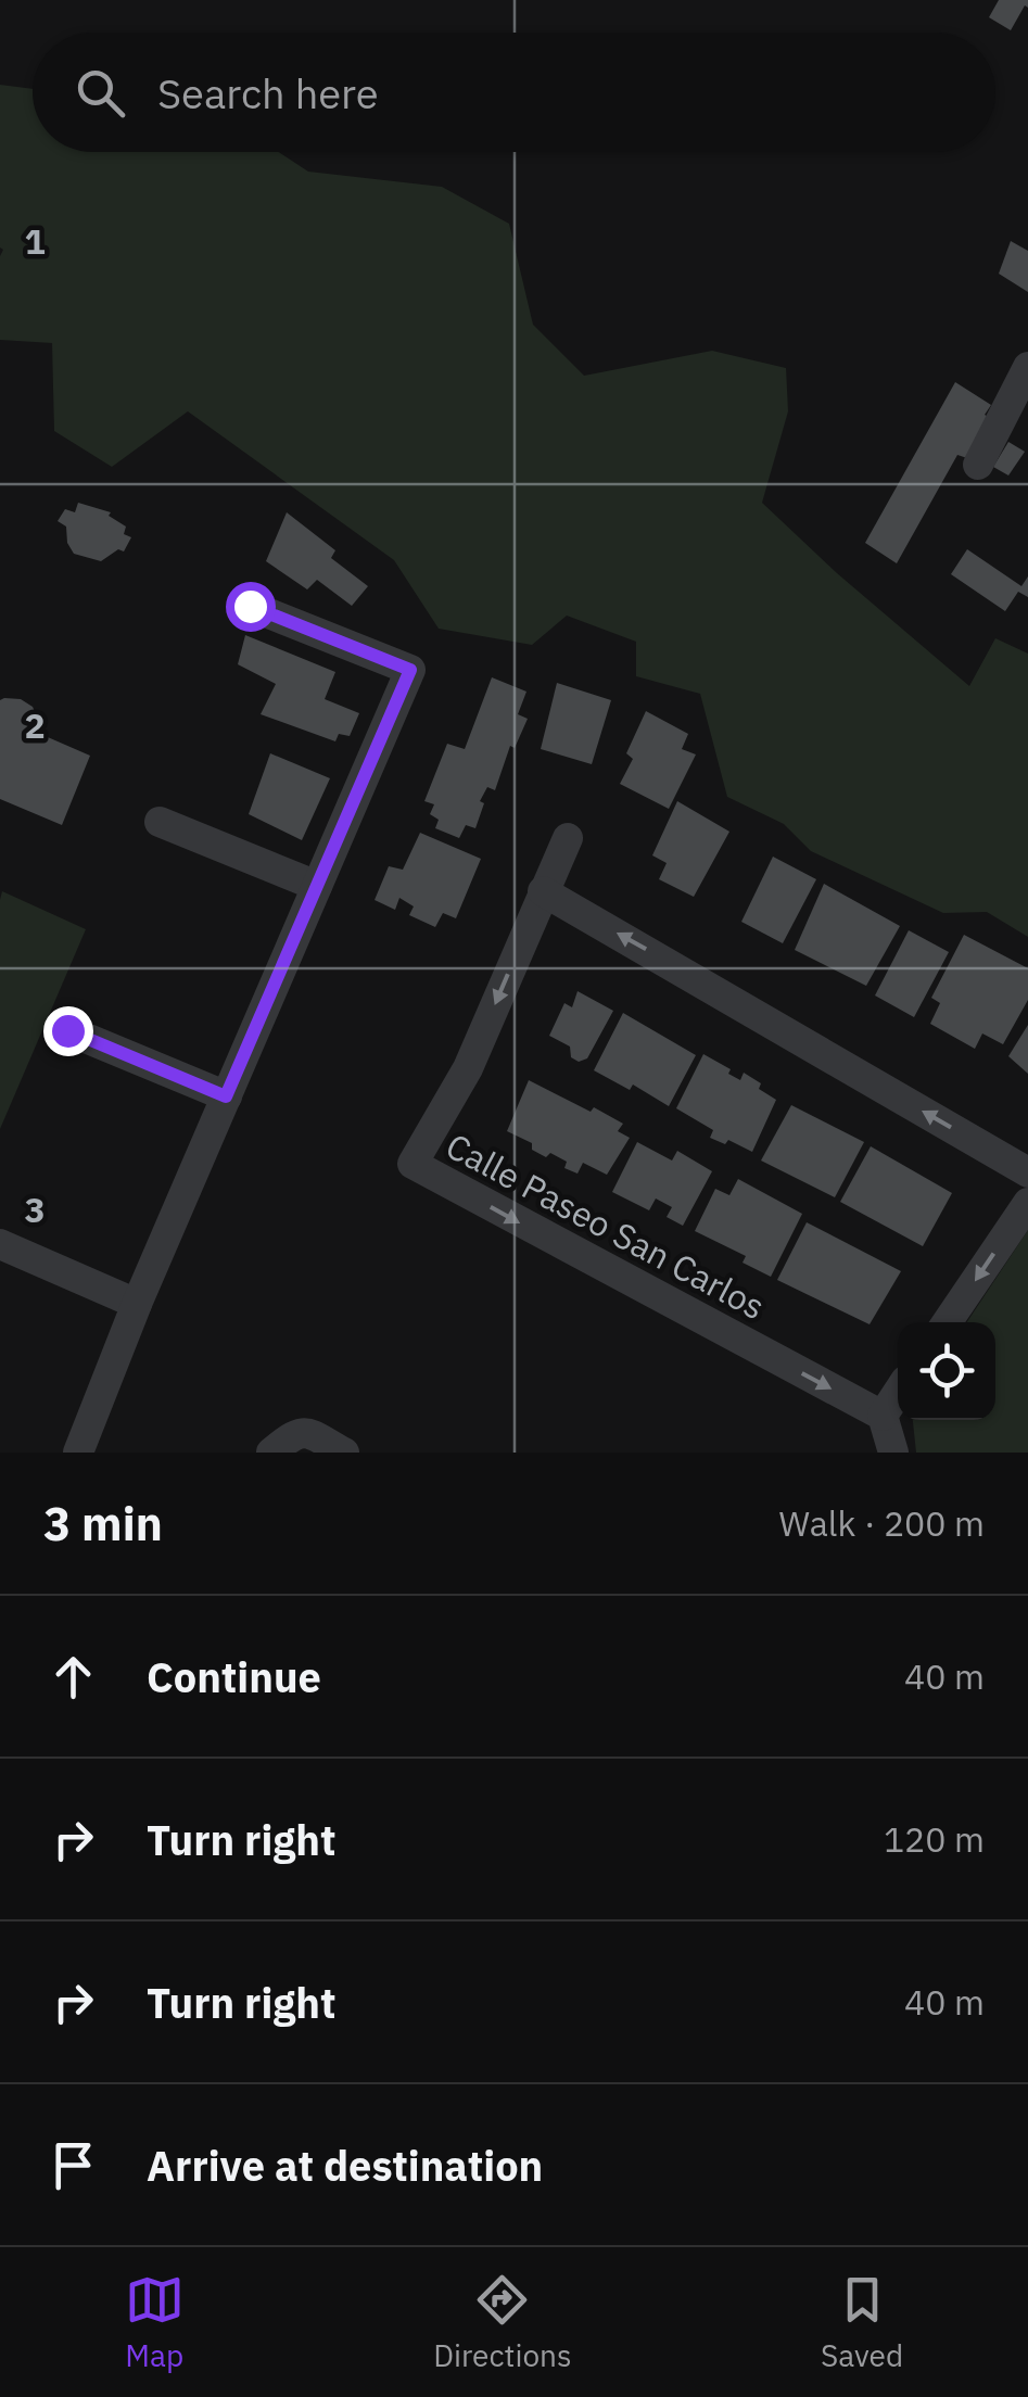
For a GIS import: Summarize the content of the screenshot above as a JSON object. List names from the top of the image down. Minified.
{"streets":{"street":["Calle Paseo San Carlos"]},"page":{"search":"Search here","heading":["3 min","Walk · 200 m"],"list":[["Continue","40 m"],["Turn right","120 m"],["Turn right","40 m"],"Arrive at destination"],"nav":["Map","Directions","Saved"]},"grid":{"rows":["1","2","3"]}}
